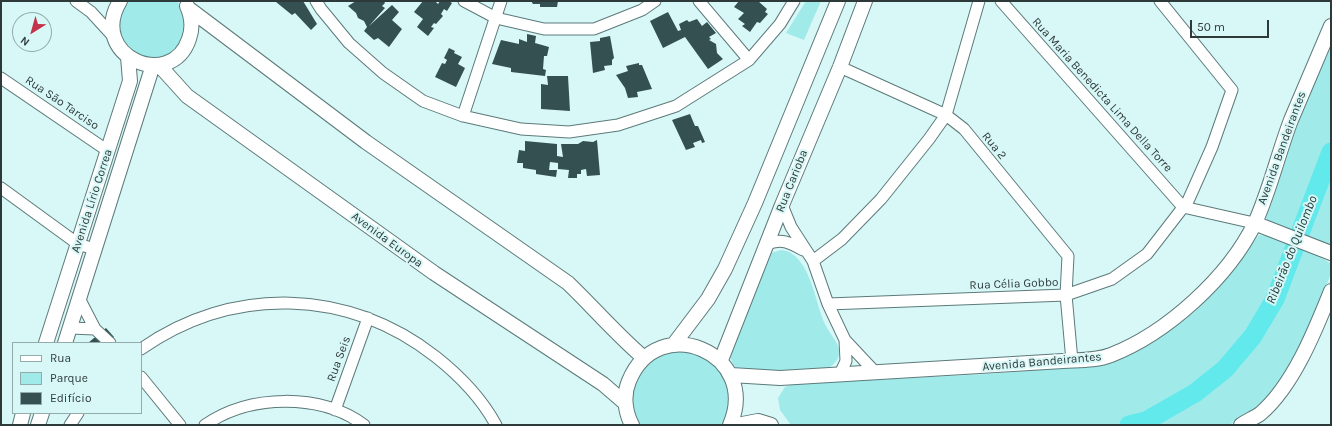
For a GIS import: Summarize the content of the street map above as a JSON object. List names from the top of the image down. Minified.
{"streets":{"main road":["Avenida Bandeirantes","Rua Carioba","Avenida Lírio Correa","Avenida Europa"],"street":["Rua Maria Benedicta Lima Della Torre","Rua São Tarciso","Rua 2","Rua Célia Gobbo","Rua Seis"]},"crossings":[["Rua Maria Benedicta Lima Della Torre","Rua Célia Gobbo"],["Rua São Tarciso","Avenida Lírio Correa"],["Rua 2","Avenida Bandeirantes"],["Rua 2","Rua Carioba"],["Rua 2","Rua Célia Gobbo"],["Avenida Lírio Correa","Avenida Europa"]],"water":["Ribeirão do Quilombo"],"legend":["Rua","Parque","Edifício"],"scale_bar":"50 m","north":"bottom left"}
